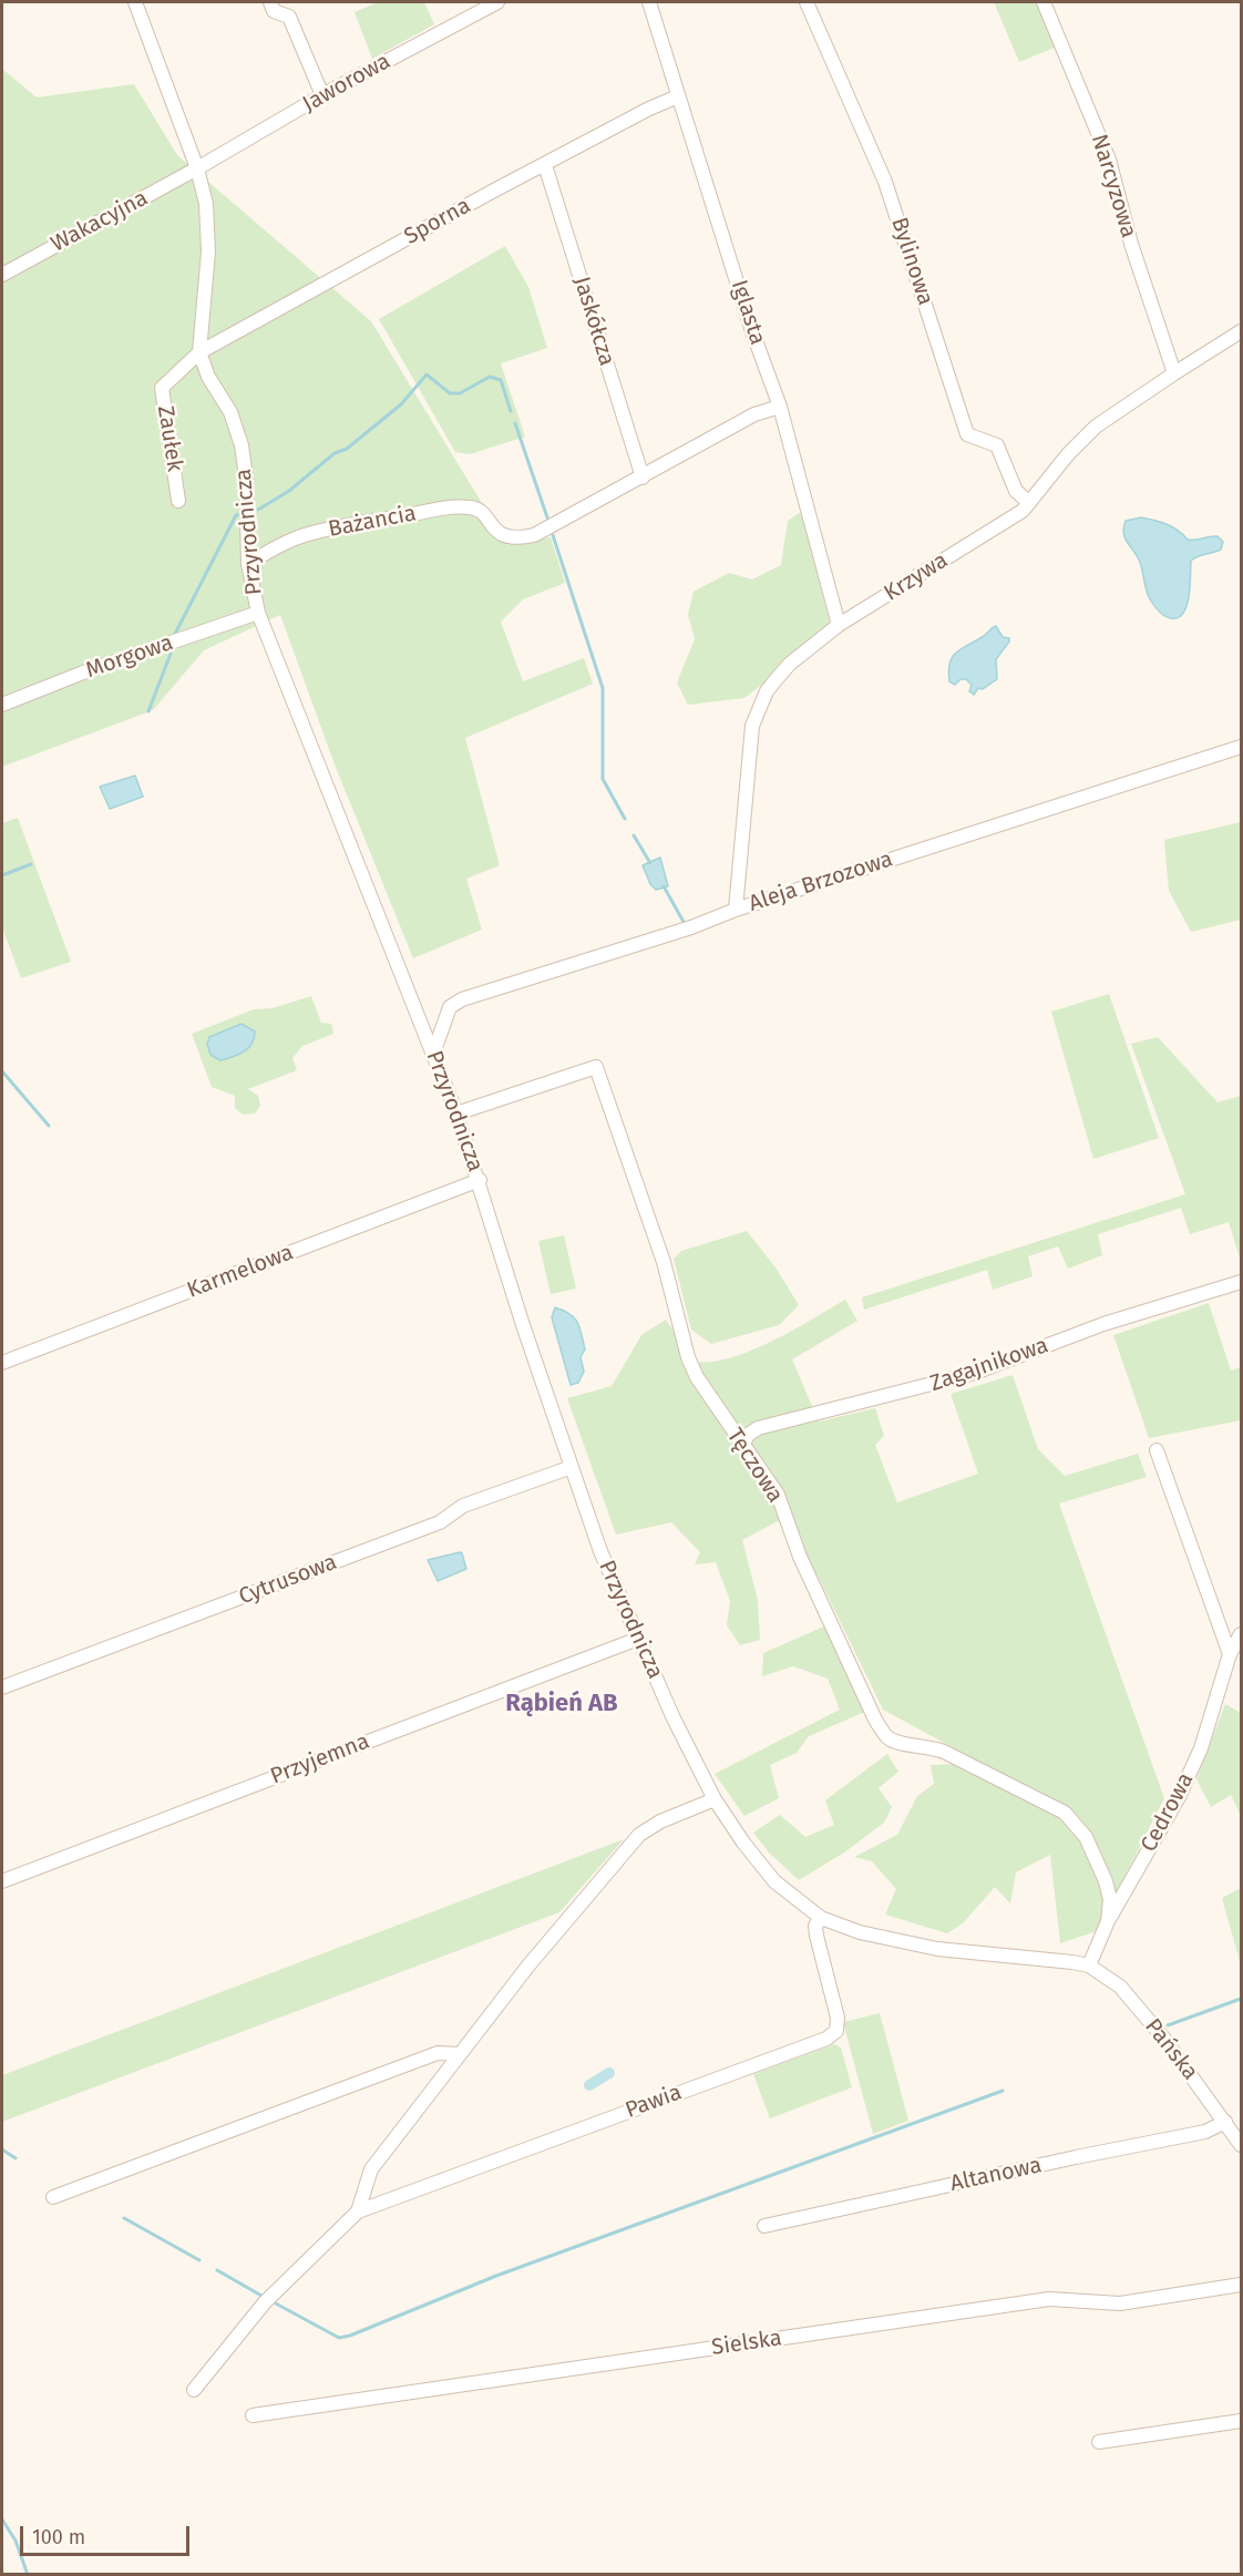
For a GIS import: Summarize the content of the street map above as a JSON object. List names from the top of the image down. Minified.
{"streets":{"street":["Jaworowa","Narcyzowa","Wakacyjna","Sporna","Bylinowa","Iglasta","Jaskółcza","Zaułek","Bażancia","Przyrodnicza","Krzywa","Morgowa","Aleja Brzozowa","Karmelowa","Zagajnikowa","Tęczowa","Cytrusowa","Przyjemna","Cedrowa","Pańska","Pawia","Altanowa","Sielska"]},"crossings":[["Jaworowa","Wakacyjna"],["Jaworowa","Przyrodnicza"],["Narcyzowa","Krzywa"],["Wakacyjna","Przyrodnicza"],["Sporna","Iglasta"],["Sporna","Jaskółcza"],["Sporna","Zaułek"],["Sporna","Przyrodnicza"],["Bylinowa","Krzywa"],["Iglasta","Krzywa"],["Jaskółcza","Bażancia"],["Zaułek","Przyrodnicza"],["Bażancia","Przyrodnicza"],["Przyrodnicza","Morgowa"],["Przyrodnicza","Aleja Brzozowa"],["Przyrodnicza","Karmelowa"],["Przyrodnicza","Tęczowa"],["Przyrodnicza","Cytrusowa"],["Przyrodnicza","Przyjemna"],["Przyrodnicza","Cedrowa"],["Przyrodnicza","Pańska"],["Przyrodnicza","Pawia"],["Krzywa","Aleja Brzozowa"],["Zagajnikowa","Tęczowa"],["Tęczowa","Cedrowa"],["Cedrowa","Pańska"],["Pańska","Altanowa"]],"districts":["Rąbień AB"],"scale_bar":"100 m"}
